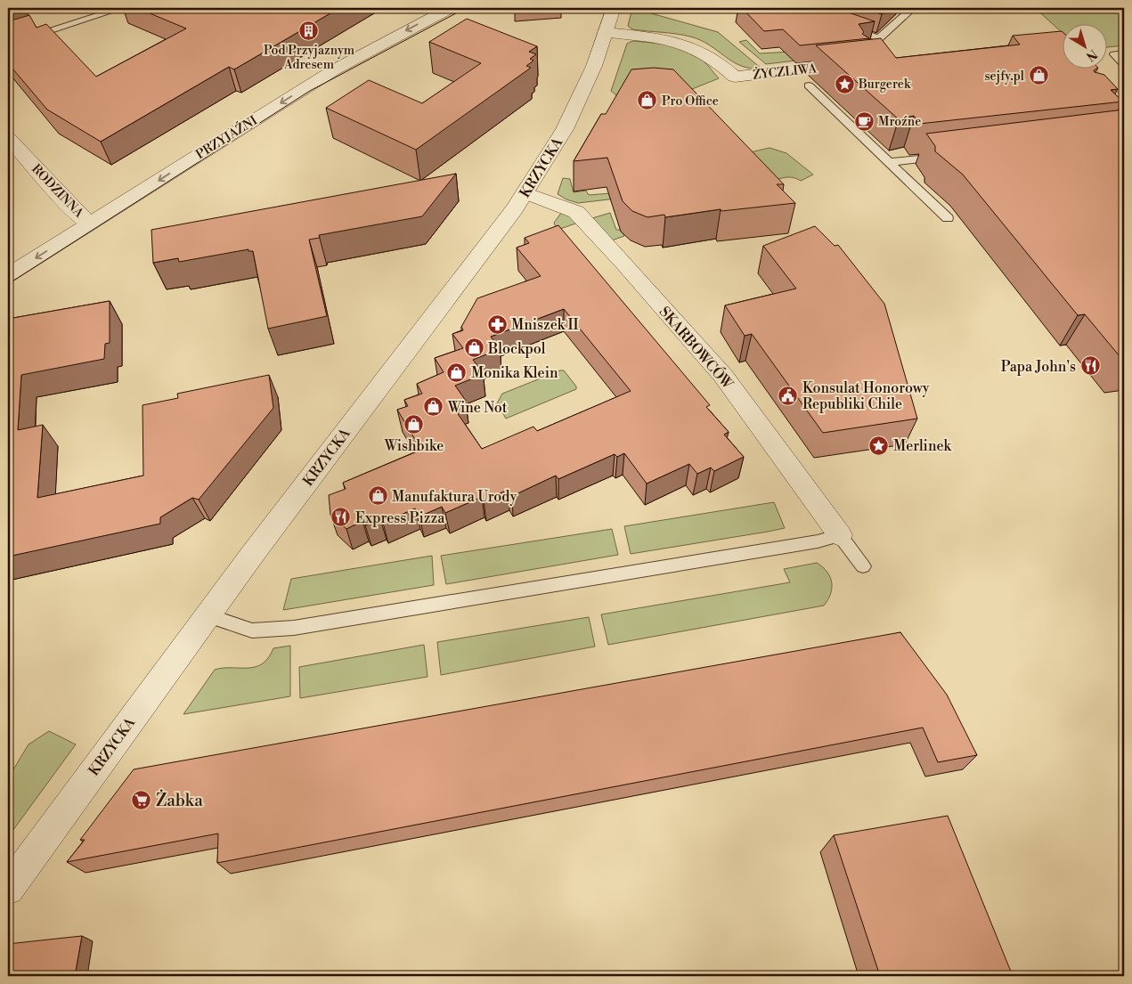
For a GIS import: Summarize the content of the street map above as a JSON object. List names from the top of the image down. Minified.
{"streets":{"street":["ŻYCZLIWA","PRZYJAŹNI","KRZYCKA","RODZINNA","SKARBOWCÓW"]},"crossings":[["ŻYCZLIWA","KRZYCKA"],["PRZYJAŹNI","RODZINNA"],["KRZYCKA","SKARBOWCÓW"]],"one_way":["PRZYJAŹNI"],"places":{"building":["Pod Przyjaznym Adresem"],"shop":["sejfy.pl","Pro Office","Blockpol","Monika Klein","Wine Not","Wishbike","Manufaktura Urody"],"place":["Burgerek","Merlinek"],"cafe":["Mroźne"],"pharmacy":["Mniszek II"],"restaurant":["Papa John's","Express Pizza"],"public building":["Konsulat Honorowy Republiki Chile"],"supermarket":["Żabka"]},"north":"bottom right"}
